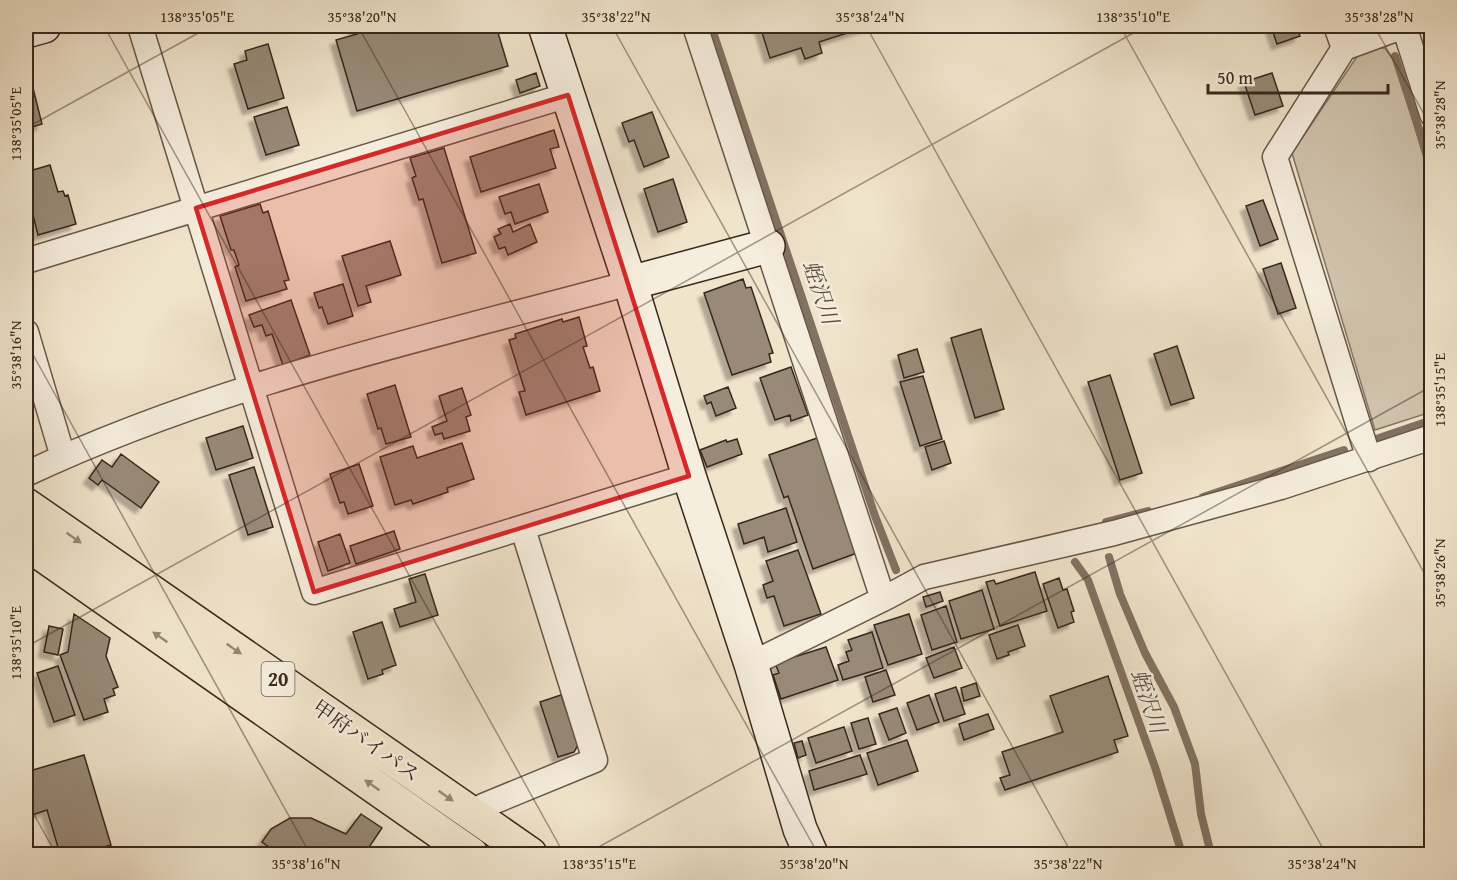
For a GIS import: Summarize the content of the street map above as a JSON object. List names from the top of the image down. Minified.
{"streets":{"highway":["20","甲府バイパス"]},"water":["蛭沢川"],"scale_bar":"50 m","coordinates":["138°35'05\"E","35°38'20\"N","35°38'22\"N","35°38'24\"N","138°35'10\"E","35°38'28\"N","35°38'16\"N","138°35'15\"E","35°38'26\"N"]}
